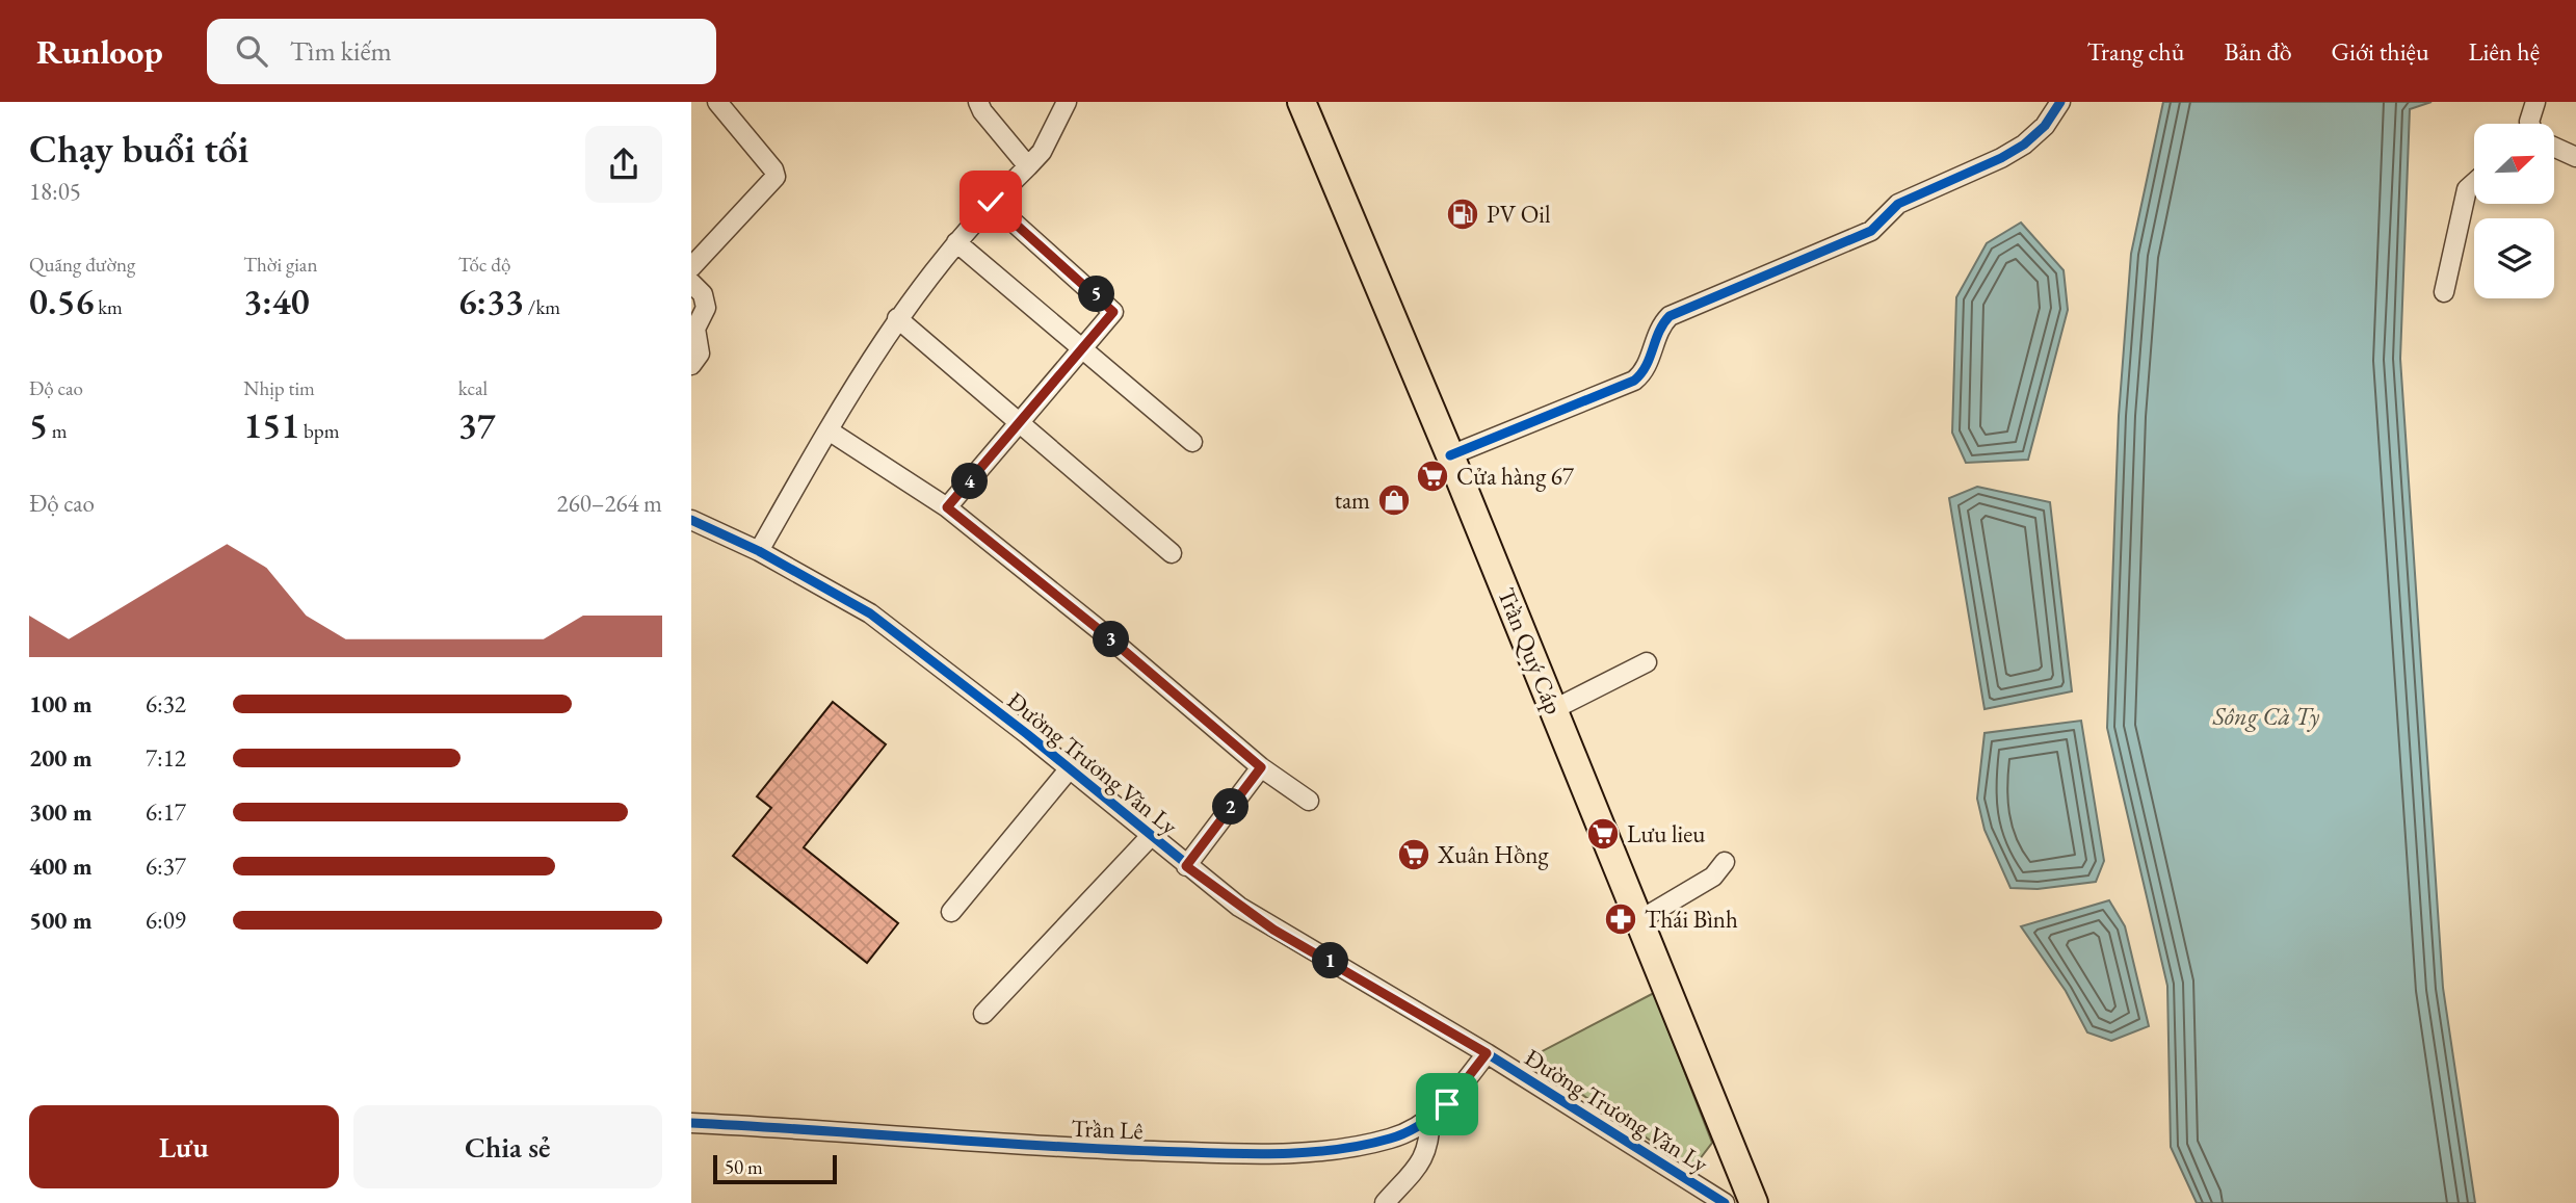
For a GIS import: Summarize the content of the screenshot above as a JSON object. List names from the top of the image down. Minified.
{"streets":{"main road":["Trần Quý Cáp"],"street":["Đường Trương Văn Ly","Trần Lê"]},"crossings":[["Đường Trương Văn Ly","Trần Lê"]],"water":["Sông Cà Ty"],"places":{"fuel station":["PV Oil"],"supermarket":["Cửa hàng 67","Lưu lieu","Xuân Hồng"],"shop":["tam"],"pharmacy":["Thái Bình"]},"scale_bar":"50 m","north":"top right","page":{"header":"Runloop","search":"Tìm kiếm","nav":["Trang chủ","Bản đồ","Giới thiệu","Liên hệ"],"heading":["Chạy buổi tối","18:05"],"stats":[["Quãng đường","0.56 km"],["Thời gian","3:40"],["Tốc độ","6:33 /km"],["Độ cao","5 m"],["Nhịp tim","151 bpm"],["kcal","37"]],"pins":["5","4","3","2","1"],"chart":["Độ cao","260–264 m"],"list":[{"name":"100 m","note":"6:32"},{"name":"200 m","note":"7:12"},{"name":"300 m","note":"6:17"},{"name":"400 m","note":"6:37"},{"name":"500 m","note":"6:09"}],"buttons":["Lưu","Chia sẻ"],"scale":"50 m"}}
